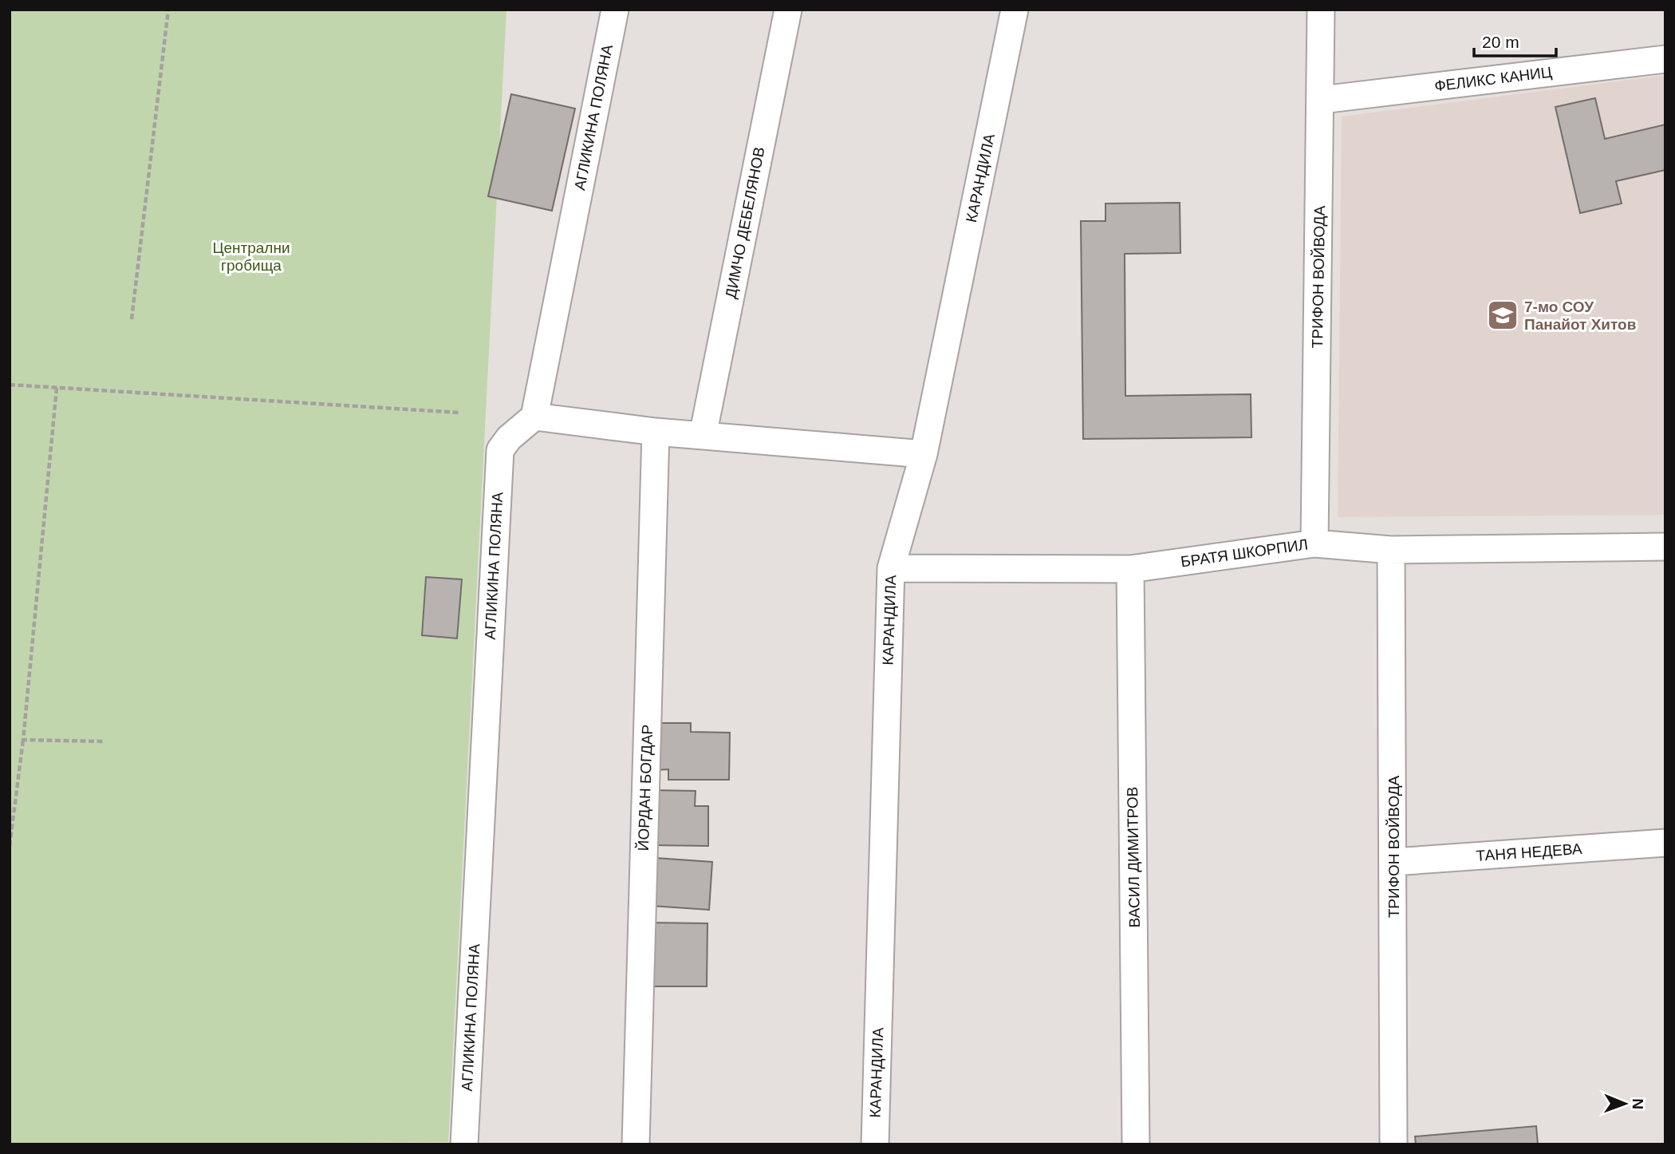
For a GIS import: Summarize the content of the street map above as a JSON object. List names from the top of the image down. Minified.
{"streets":{"street":["ФЕЛИКС КАНИЦ","АГЛИКИНА ПОЛЯНА","КАРАНДИЛА","ДИМЧО ДЕБЕЛЯНОВ","ТРИФОН ВОЙВОДА","БРАТЯ ШКОРПИЛ","ЙОРДАН БОГДАР","ТАНЯ НЕДЕВА","ВАСИЛ ДИМИТРОВ"]},"crossings":[["ФЕЛИКС КАНИЦ","ТРИФОН ВОЙВОДА"],["КАРАНДИЛА","БРАТЯ ШКОРПИЛ"],["ТРИФОН ВОЙВОДА","БРАТЯ ШКОРПИЛ"],["ТРИФОН ВОЙВОДА","ТАНЯ НЕДЕВА"],["БРАТЯ ШКОРПИЛ","ВАСИЛ ДИМИТРОВ"]],"parks":["Централни гробища"],"places":{"school or university":["7-мо СОУ Панайот Хитов"]},"scale_bar":"20 m","north":"right"}
